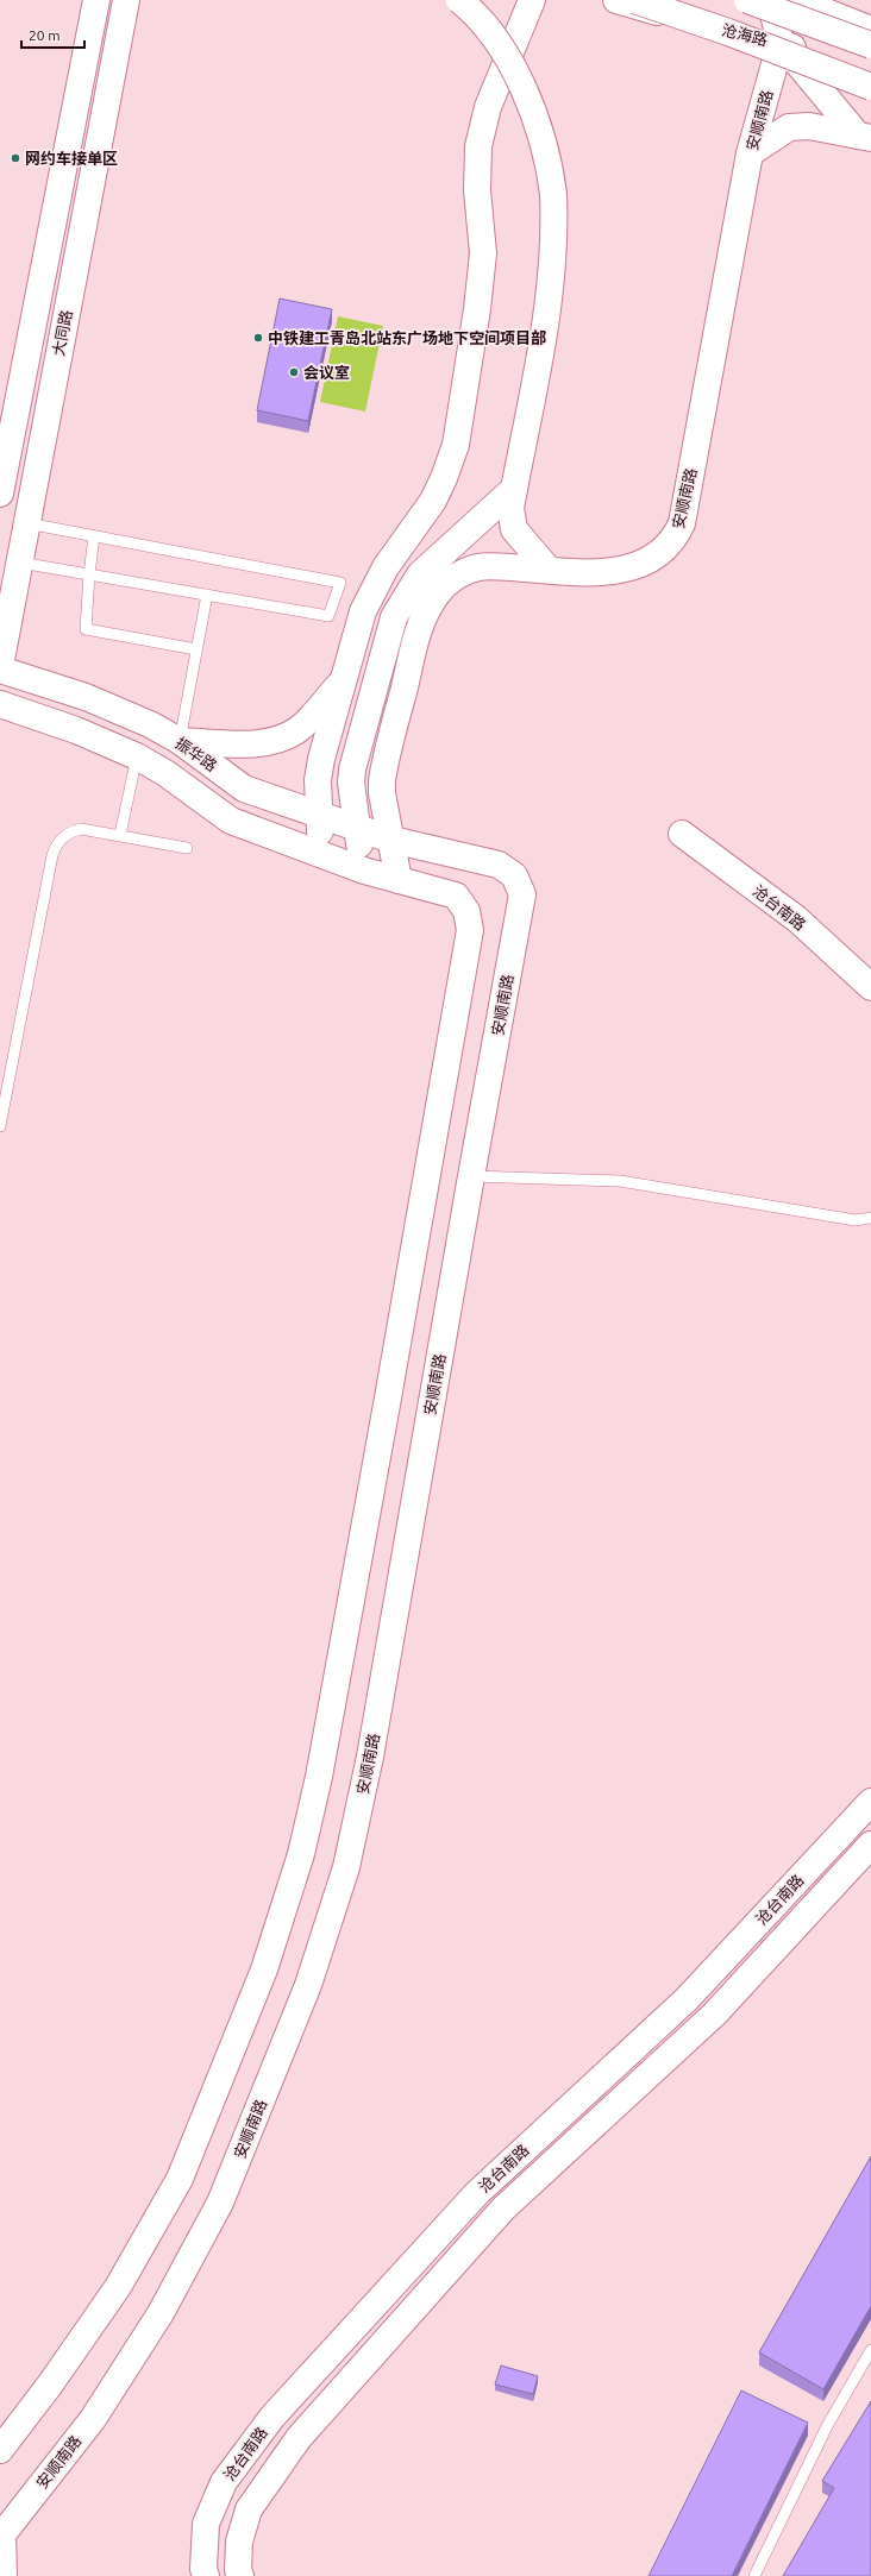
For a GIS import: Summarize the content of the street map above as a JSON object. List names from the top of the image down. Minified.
{"streets":{"main road":["沧海路","安顺南路","大同路","振华路","沧台南路"]},"crossings":[["沧海路","安顺南路"],["安顺南路","振华路"]],"places":["网约车接单区","中铁建工青岛北站东广场地下空间项目部","会议室"],"scale_bar":"20 m"}
